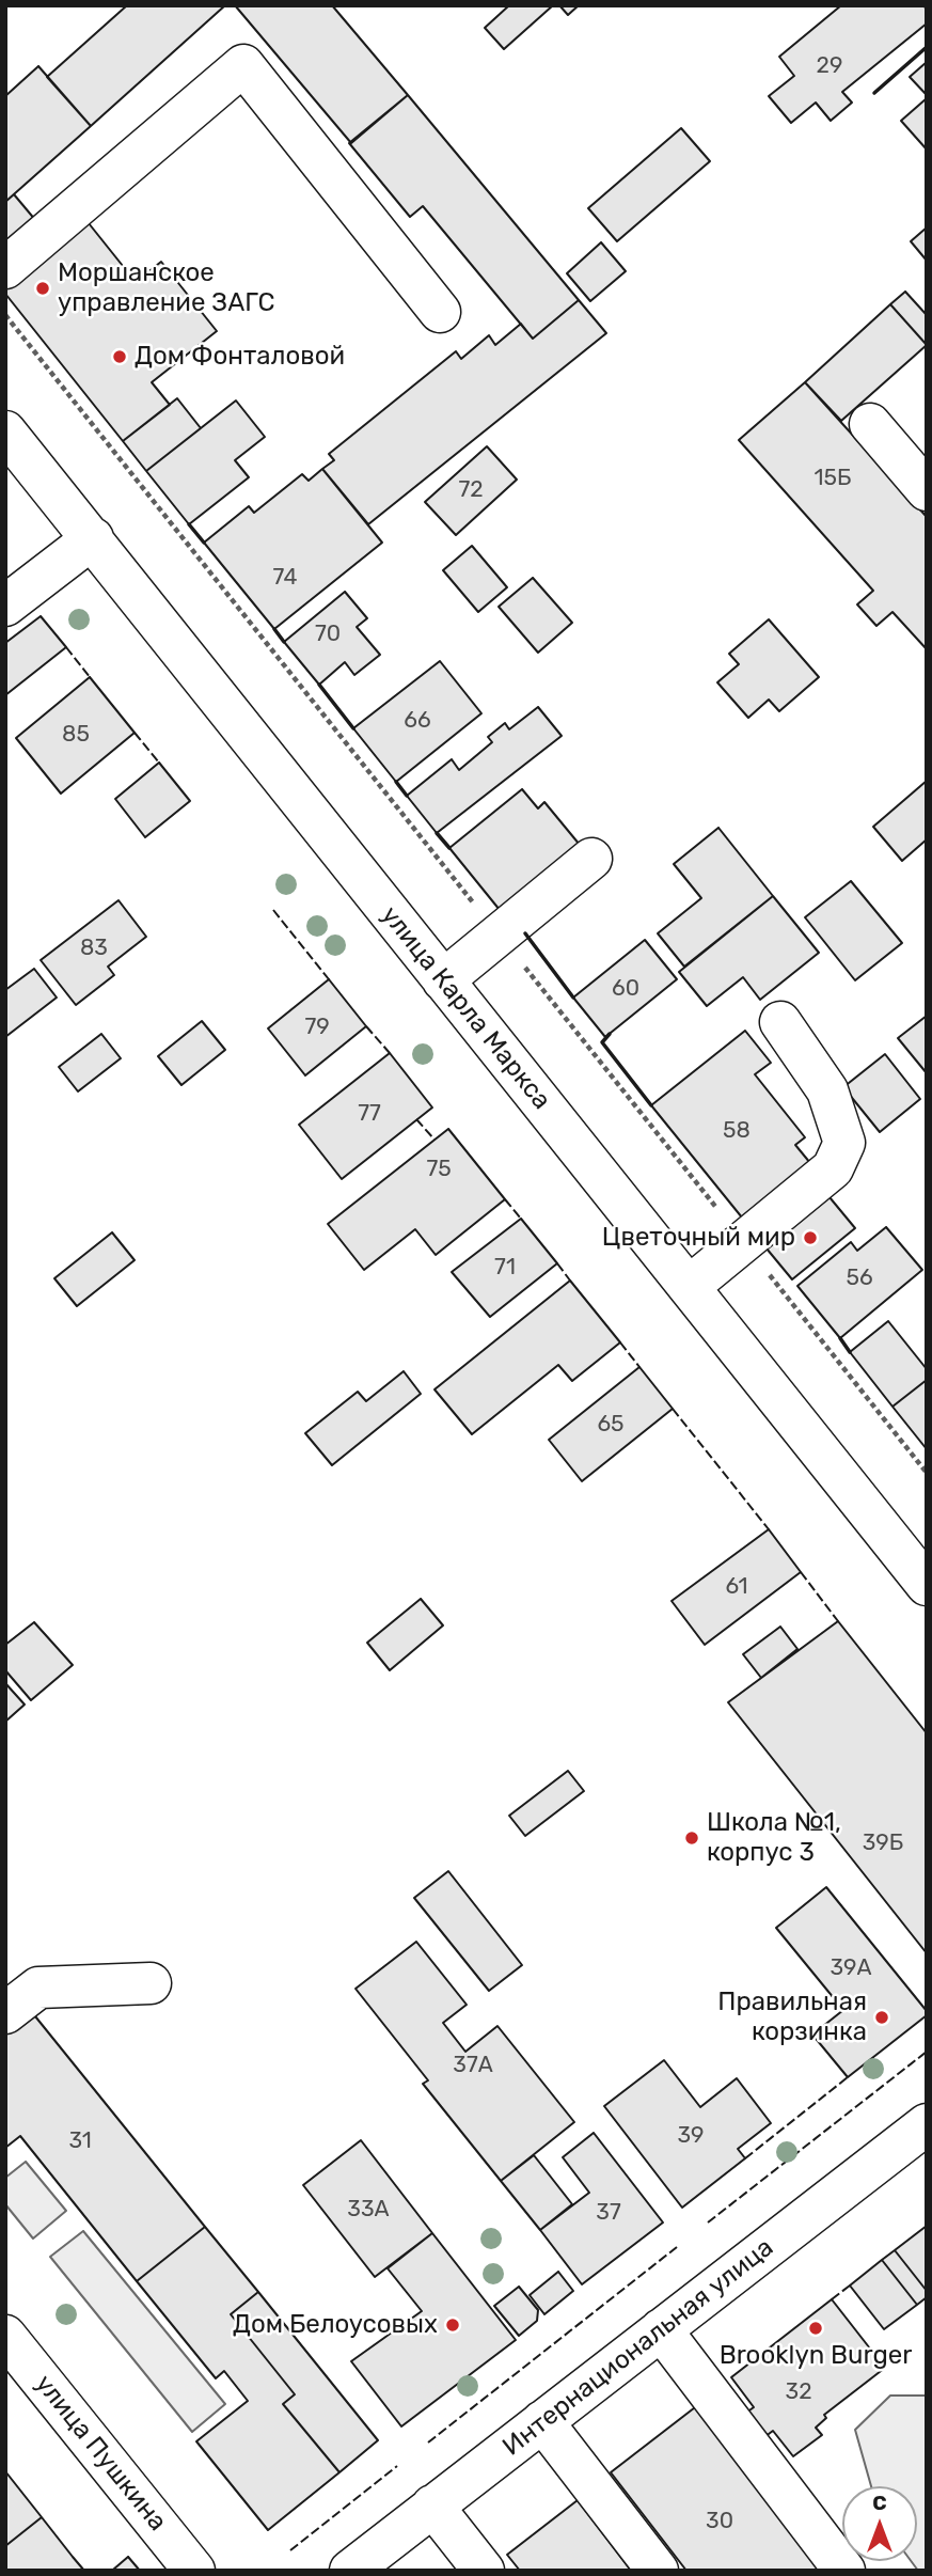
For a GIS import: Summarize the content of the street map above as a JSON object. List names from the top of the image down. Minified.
{"streets":{"street":["улица Карла Маркса","Интернациональная улица","улица Пушкина"]},"places":["Моршанское управление ЗАГС","Дом Фонталовой","Цветочный мир","Школа №1, корпус 3","Правильная корзинка","Дом Белоусовых","Brooklyn Burger"],"house_numbers":["29","15Б","72","74","70","66","85","83","60","79","77","58","75","71","56","65","61","39Б","39А","37А","39","31","33А","37","32","30"],"north":"top"}
